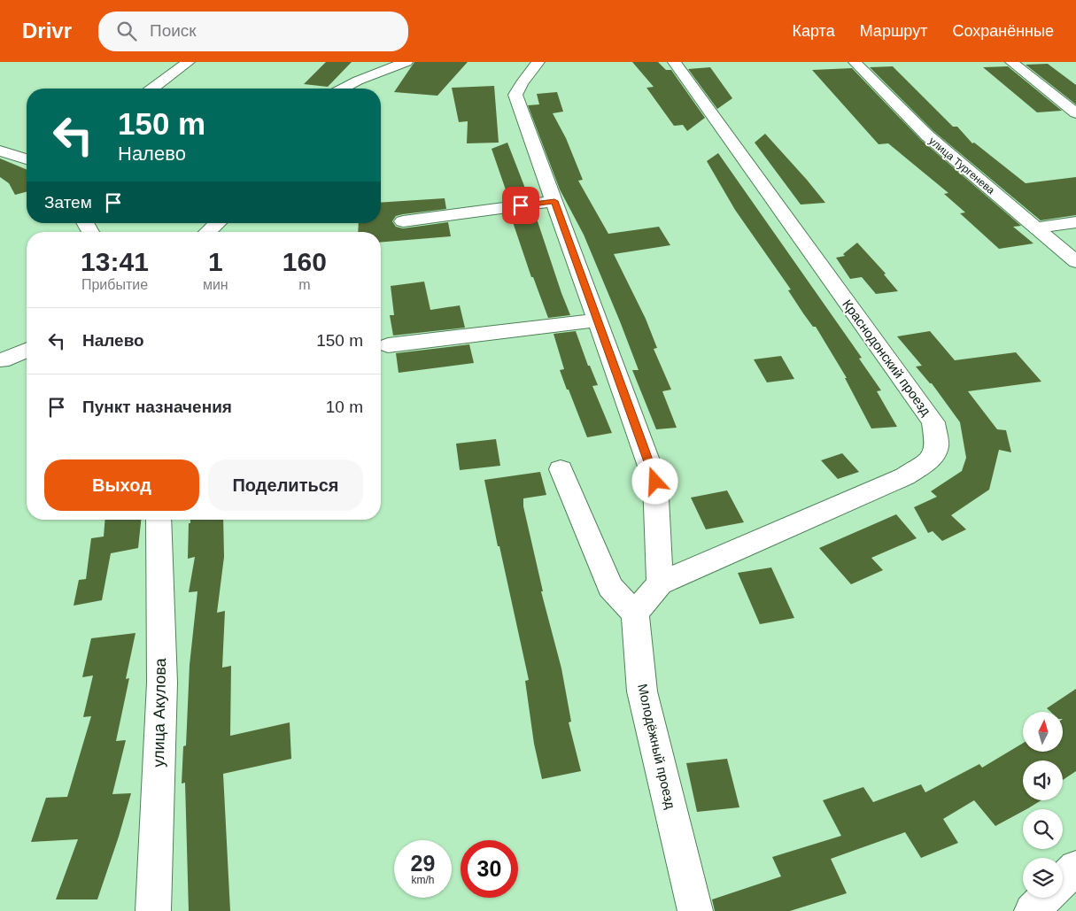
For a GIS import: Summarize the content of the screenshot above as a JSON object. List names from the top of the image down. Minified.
{"streets":{"street":["улица Тургенева","Краснодонский проезд","улица Акулова","Молодёжный проезд"]},"north":"top","page":{"header":"Drivr","search":"Поиск","nav":["Карта","Маршрут","Сохранённые"],"turn":["150 m","Налево"],"then":"Затем","eta":["13:41","Прибытие","1","мин","160","m"],"list":[{"name":"Налево","value":"150 m"},{"name":"Пункт назначения","value":"10 m"}],"buttons":["Выход","Поделиться"],"speed":"29 km/h","limit":"30"}}
